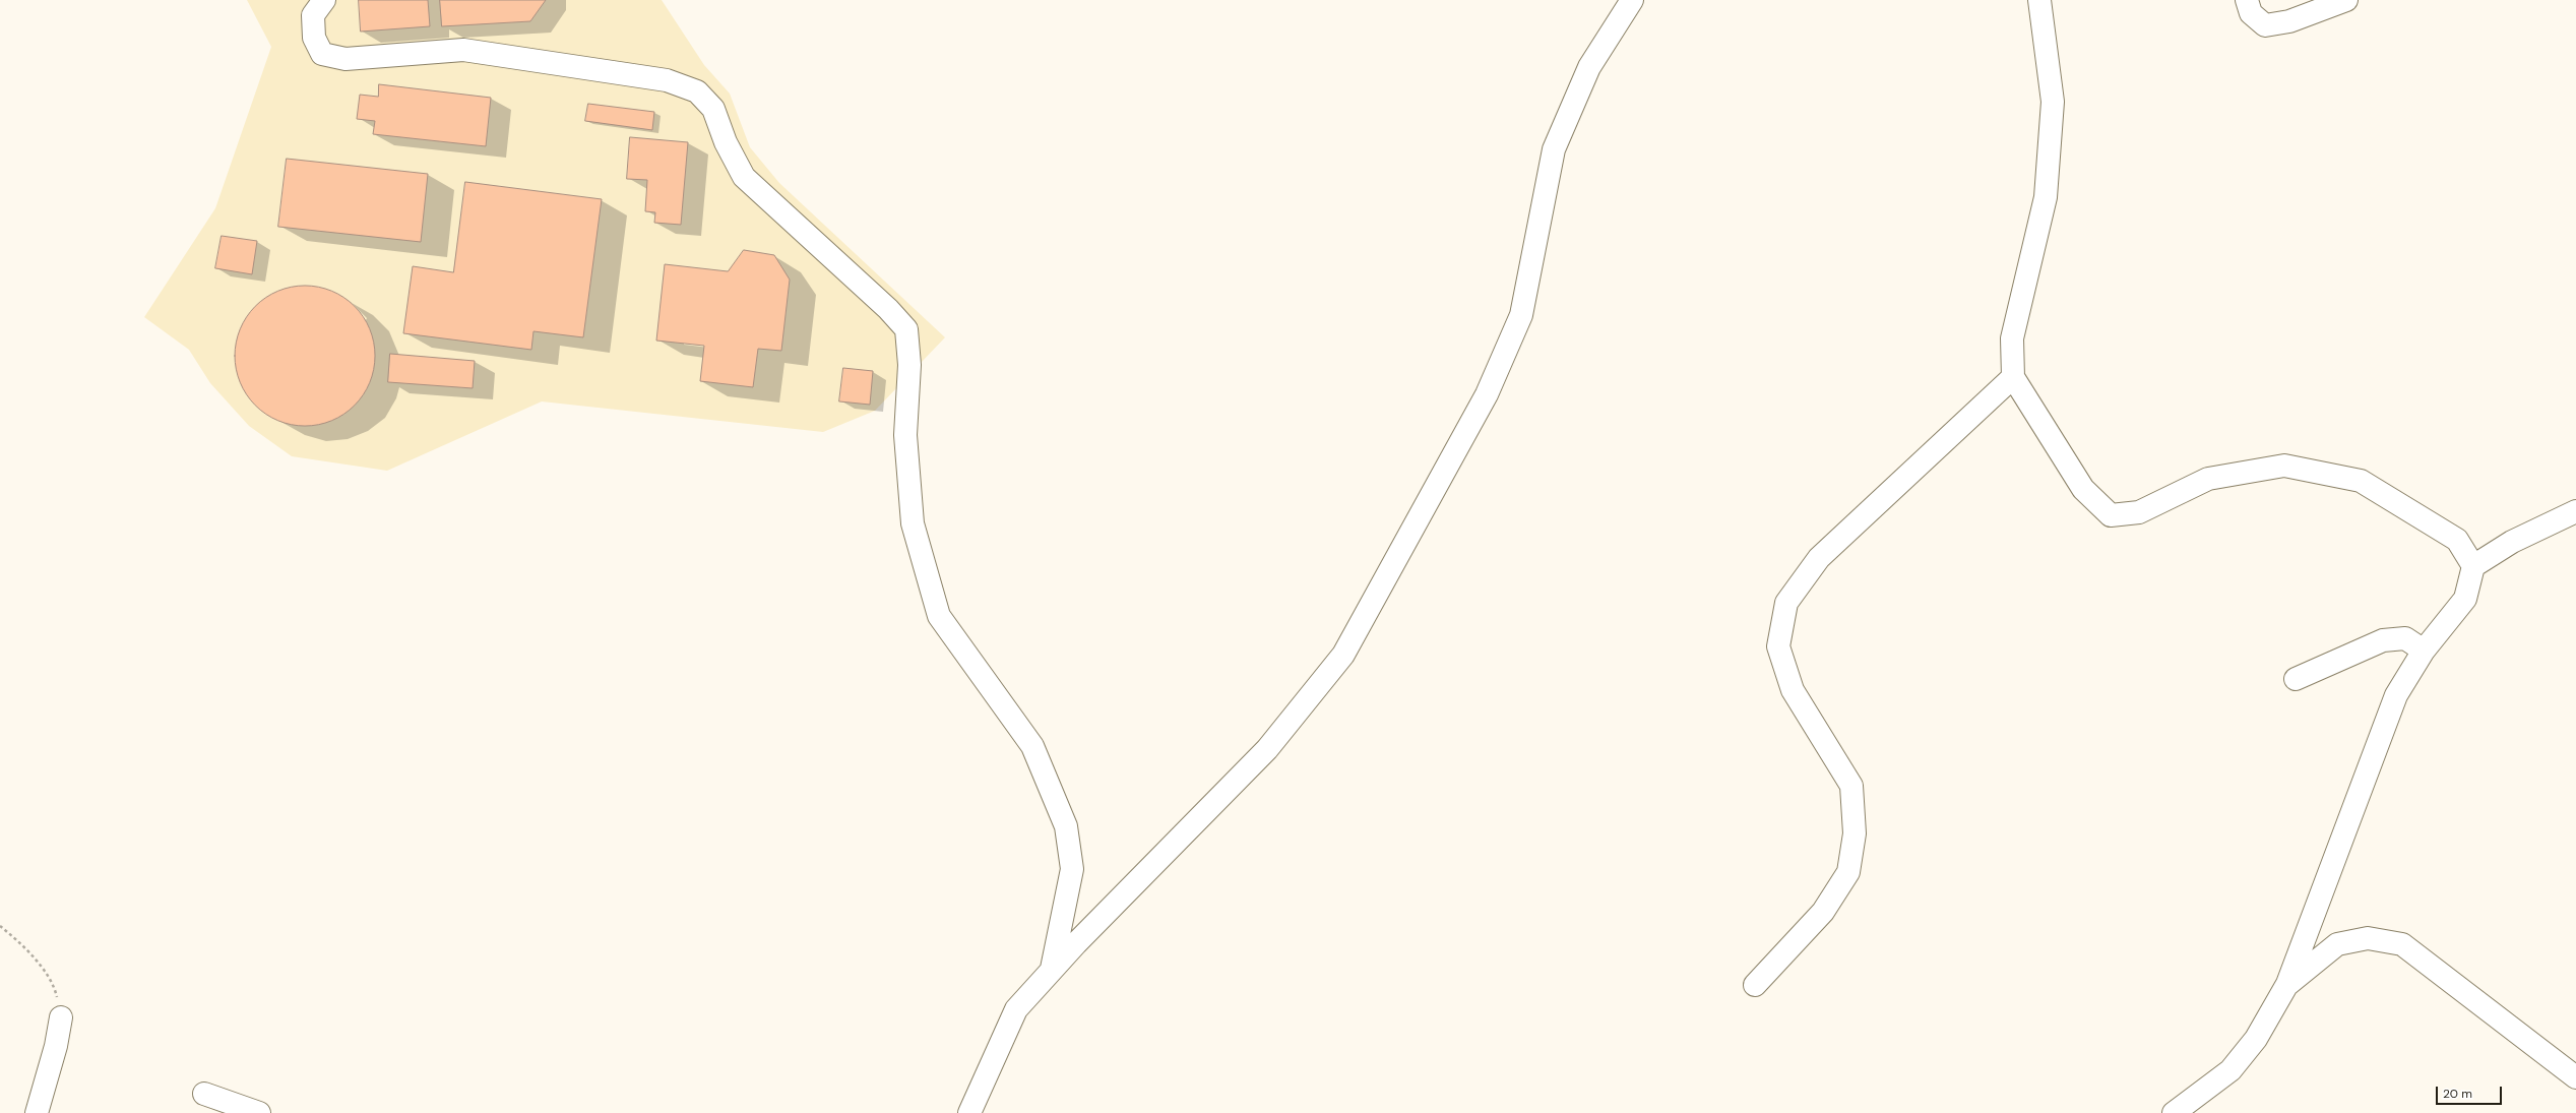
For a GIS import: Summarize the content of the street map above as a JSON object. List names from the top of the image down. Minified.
{"scale_bar":"20 m"}
